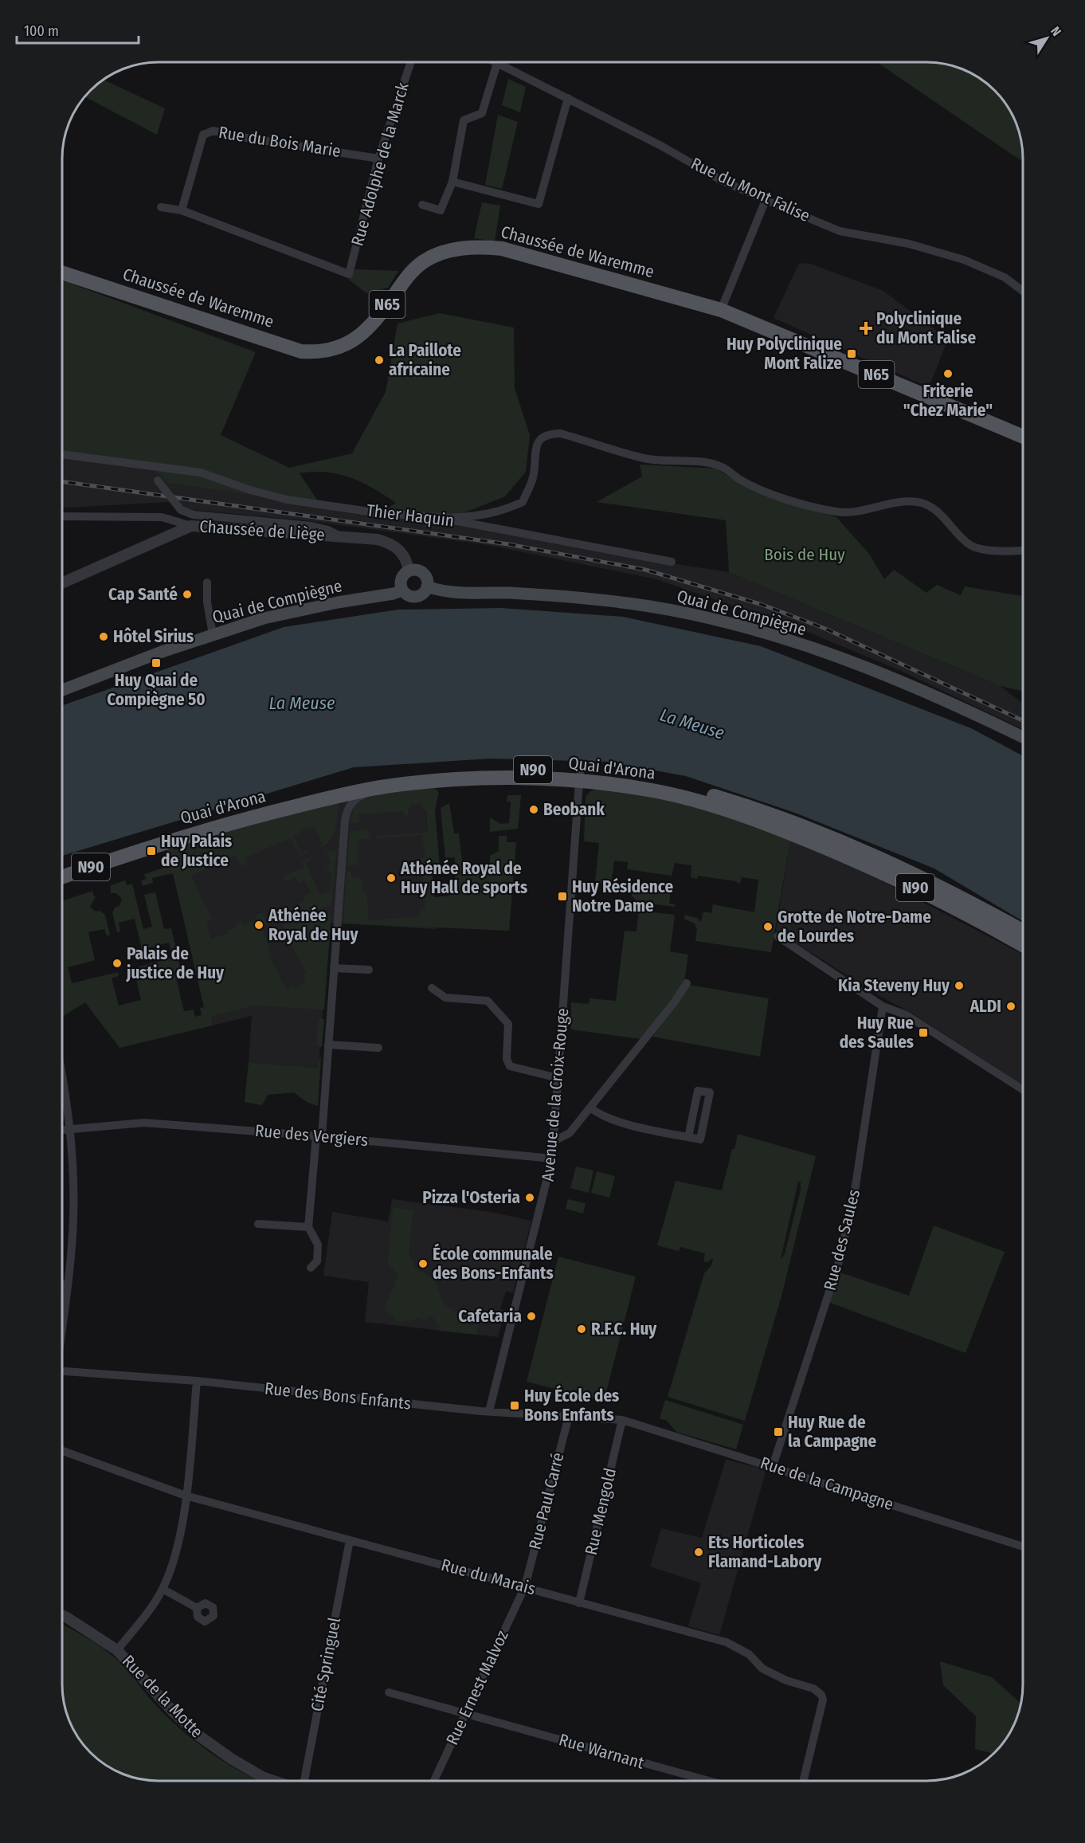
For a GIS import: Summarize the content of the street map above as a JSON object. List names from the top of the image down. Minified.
{"streets":{"main road":["Chaussée de Waremme","N65","Quai de Compiègne","Quai d'Arona","N90"],"street":["Rue du Bois Marie","Rue Adolphe de la Marck","Rue du Mont Falise","Thier Haquin","Chaussée de Liège","Avenue de la Croix-Rouge","Rue des Vergiers","Rue des Saules","Rue des Bons Enfants","Rue de la Campagne","Rue Paul Carré","Rue Mengold","Rue du Marais","Cité Springuel","Rue Ernest Malvoz","Rue de la Motte","Rue Warnant"]},"crossings":[["Rue du Bois Marie","Rue Adolphe de la Marck"],["Chaussée de Liège","Quai de Compiègne"],["Quai d'Arona","Avenue de la Croix-Rouge"],["Avenue de la Croix-Rouge","Rue des Vergiers"],["Avenue de la Croix-Rouge","Rue des Bons Enfants"],["Rue des Saules","Rue de la Campagne"],["Rue des Bons Enfants","Rue de la Campagne"],["Rue des Bons Enfants","Rue Paul Carré"],["Rue des Bons Enfants","Rue Mengold"],["Rue de la Campagne","Rue Mengold"],["Rue Paul Carré","Rue du Marais"],["Rue Paul Carré","Rue Ernest Malvoz"],["Rue Mengold","Rue du Marais"],["Rue du Marais","Cité Springuel"],["Rue du Marais","Rue Ernest Malvoz"],["Rue Ernest Malvoz","Rue Warnant"]],"water":["La Meuse"],"parks":["Bois de Huy"],"places":{"health":["Polyclinique du Mont Falise"],"transit":["Huy Polyclinique Mont Falize","Huy Quai de Compiègne 50","Huy Palais de Justice","Huy Résidence Notre Dame","Huy Rue des Saules","Huy École des Bons Enfants","Huy Rue de la Campagne"],"other":["La Paillote africaine","Friterie \"Chez Marie\"","Cap Santé","Hôtel Sirius","Beobank","Athénée Royal de Huy Hall de sports","Athénée Royal de Huy","Grotte de Notre-Dame de Lourdes","Palais de justice de Huy","Kia Steveny Huy","ALDI","Pizza l'Osteria","École communale des Bons-Enfants","Cafetaria","R.F.C. Huy","Ets Horticoles Flamand-Labory"]},"scale_bar":"100 m","north":"top right"}
